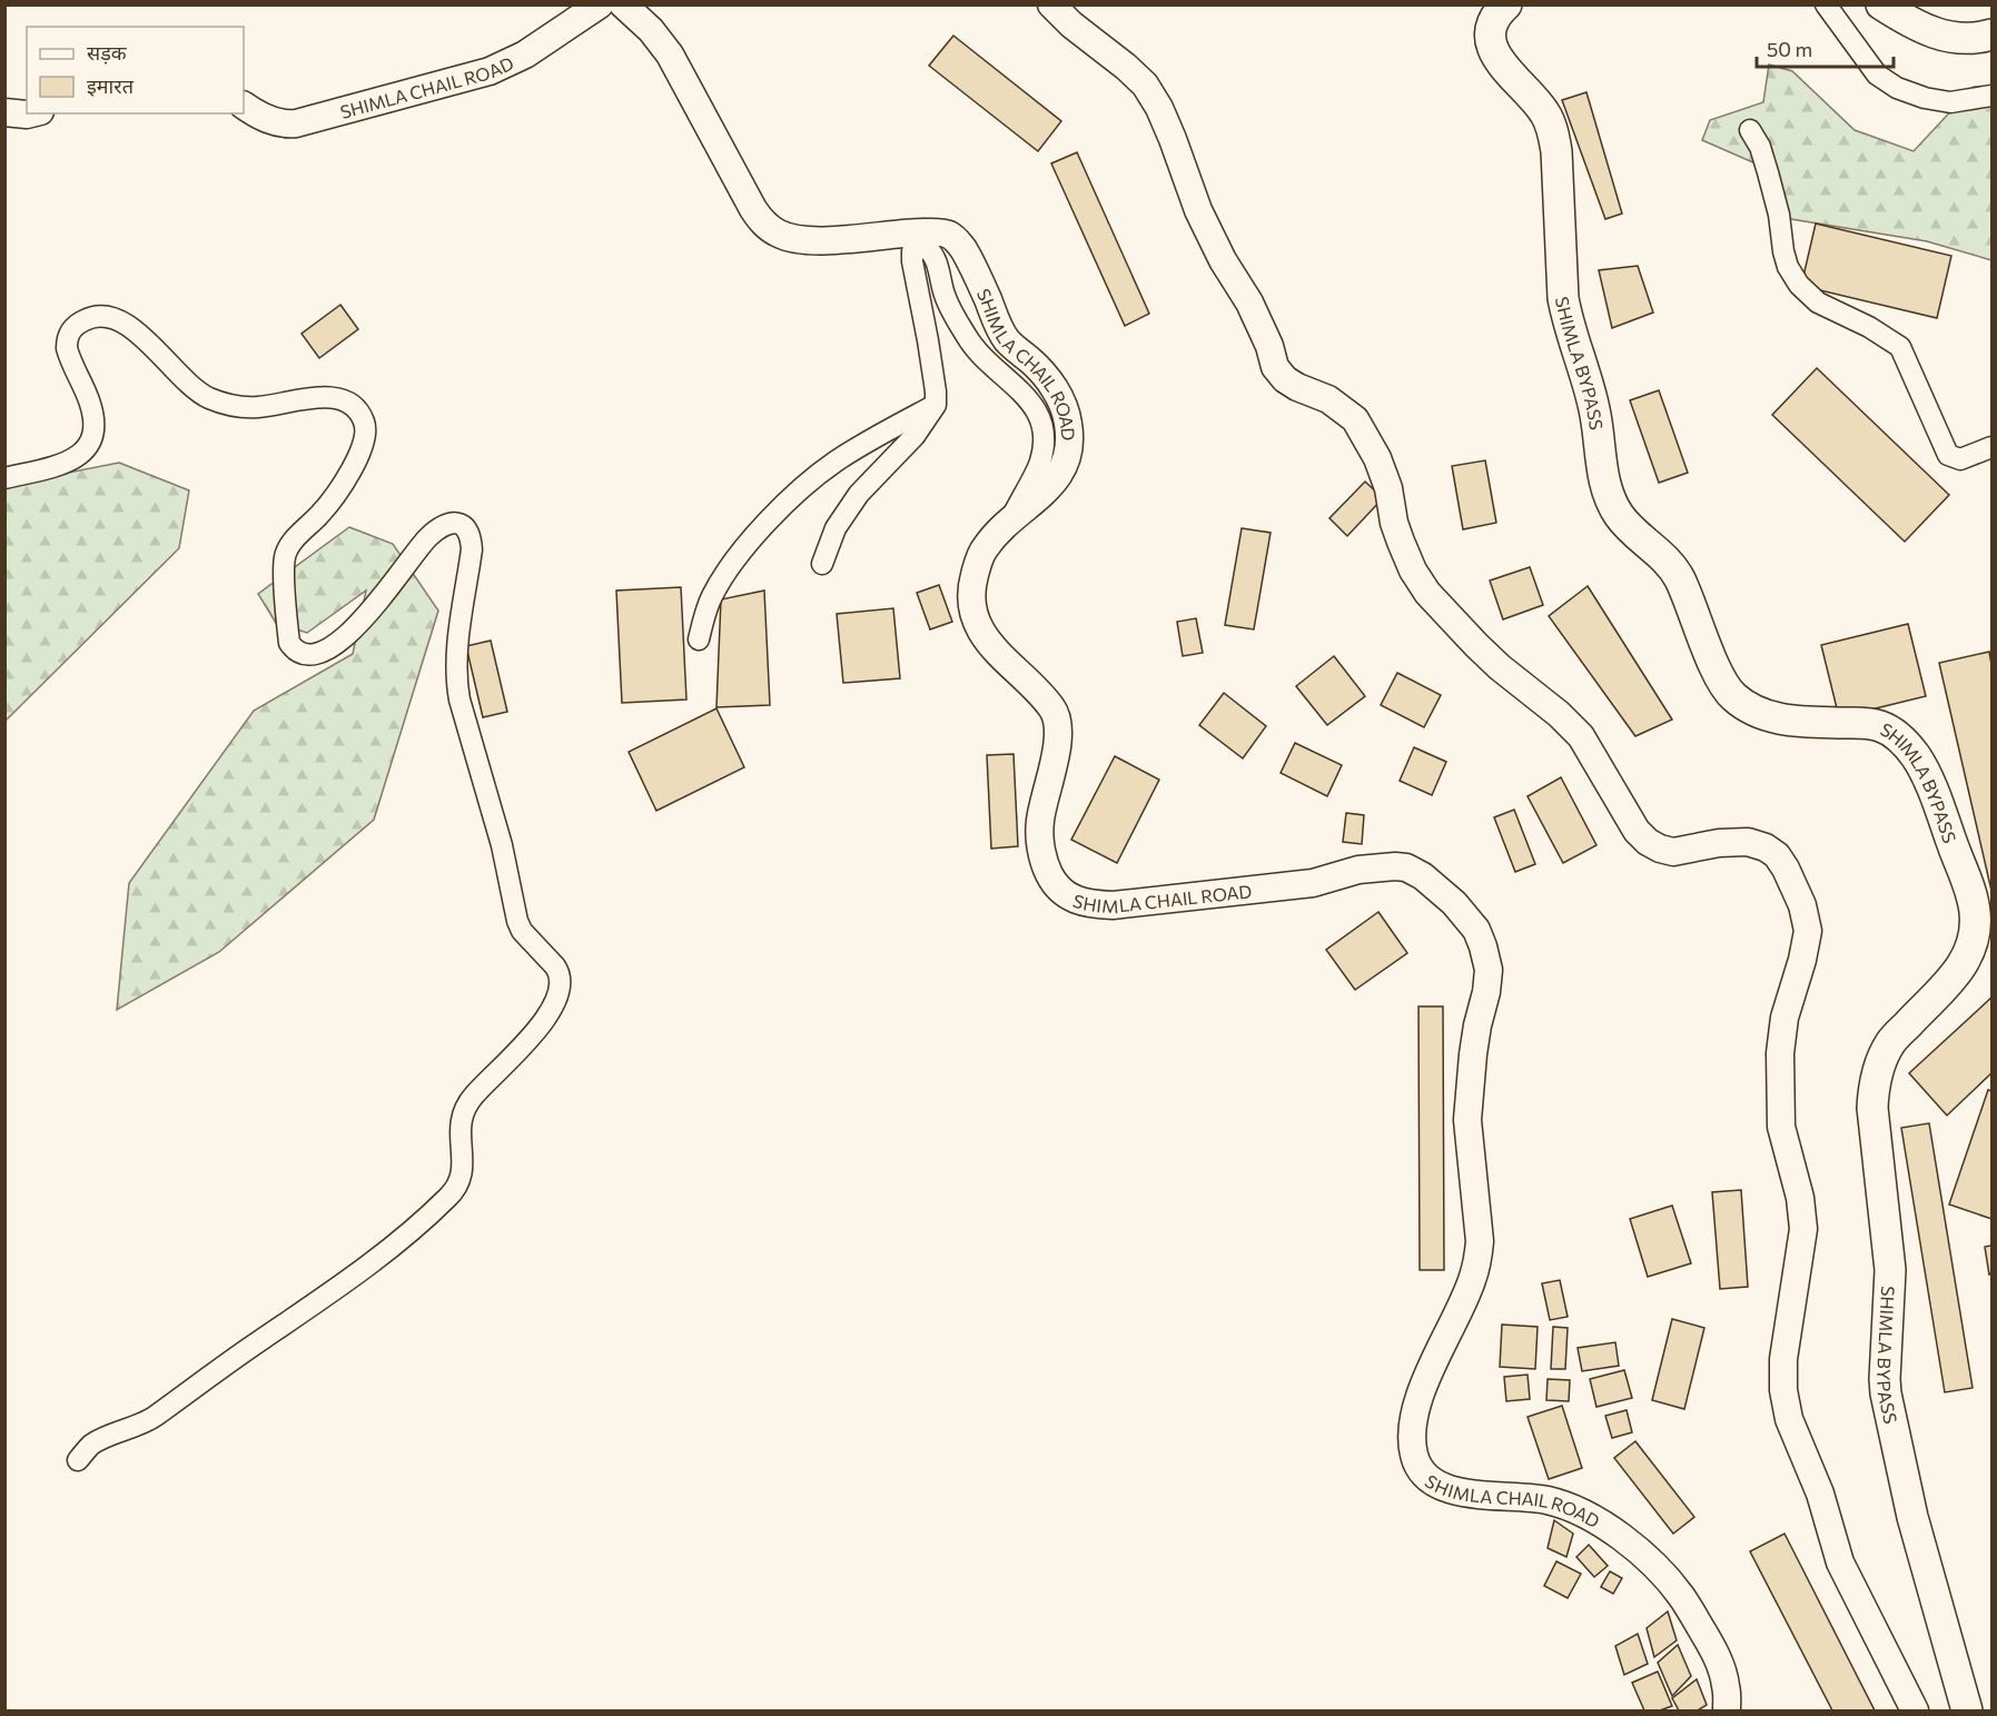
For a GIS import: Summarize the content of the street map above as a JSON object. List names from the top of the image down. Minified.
{"streets":{"highway":["SHIMLA BYPASS"],"main road":["SHIMLA CHAIL ROAD"]},"legend":["सड़क","इमारत"],"scale_bar":"50 m"}
